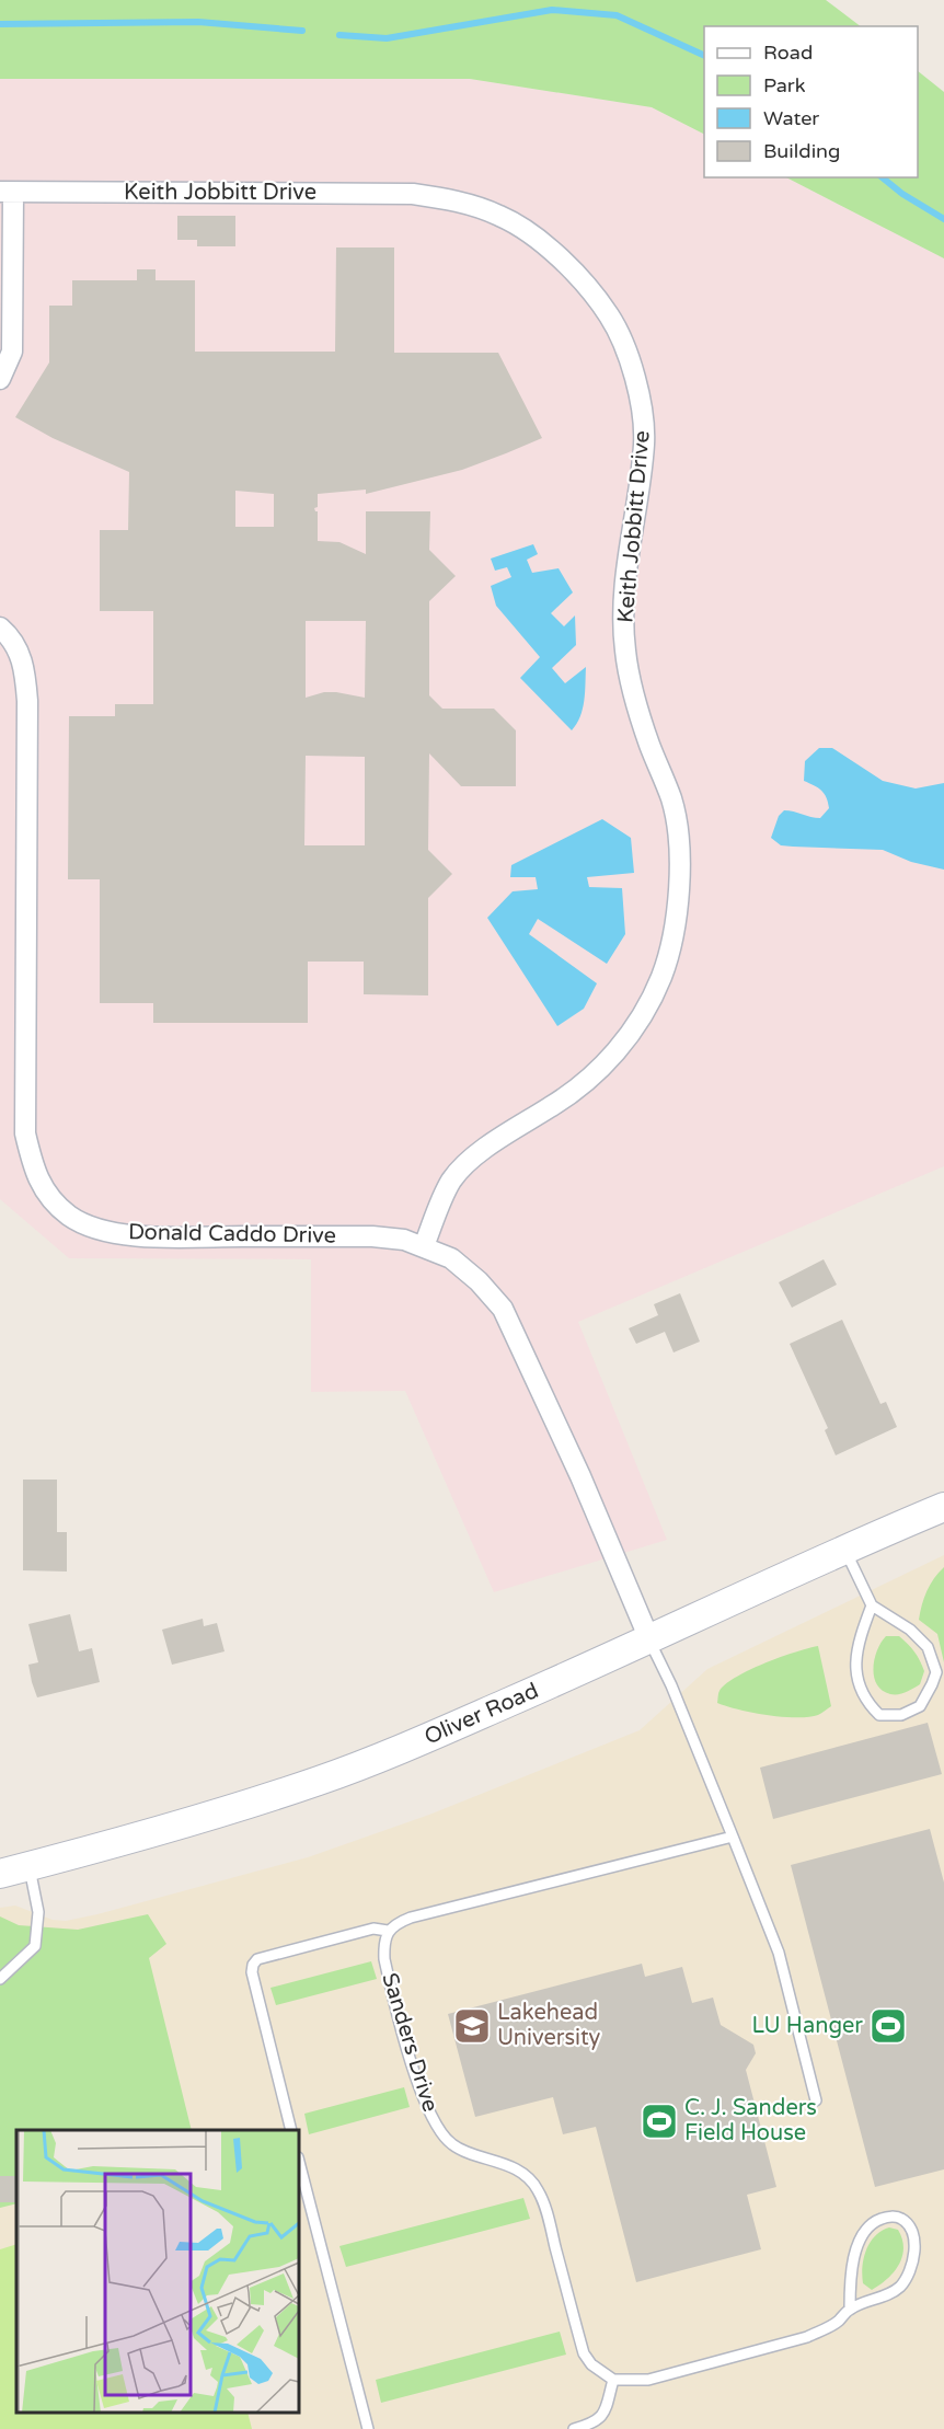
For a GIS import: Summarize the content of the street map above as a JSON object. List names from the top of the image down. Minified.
{"streets":{"main road":["Oliver Road"],"street":["Keith Jobbitt Drive","Donald Caddo Drive"],"lane":["Sanders Drive"]},"crossings":[["Keith Jobbitt Drive","Donald Caddo Drive"],["Donald Caddo Drive","Oliver Road"]],"places":{"school or university":["Lakehead University"],"sports":["LU Hanger","C. J. Sanders Field House"]},"legend":["Road","Park","Water","Building"]}
